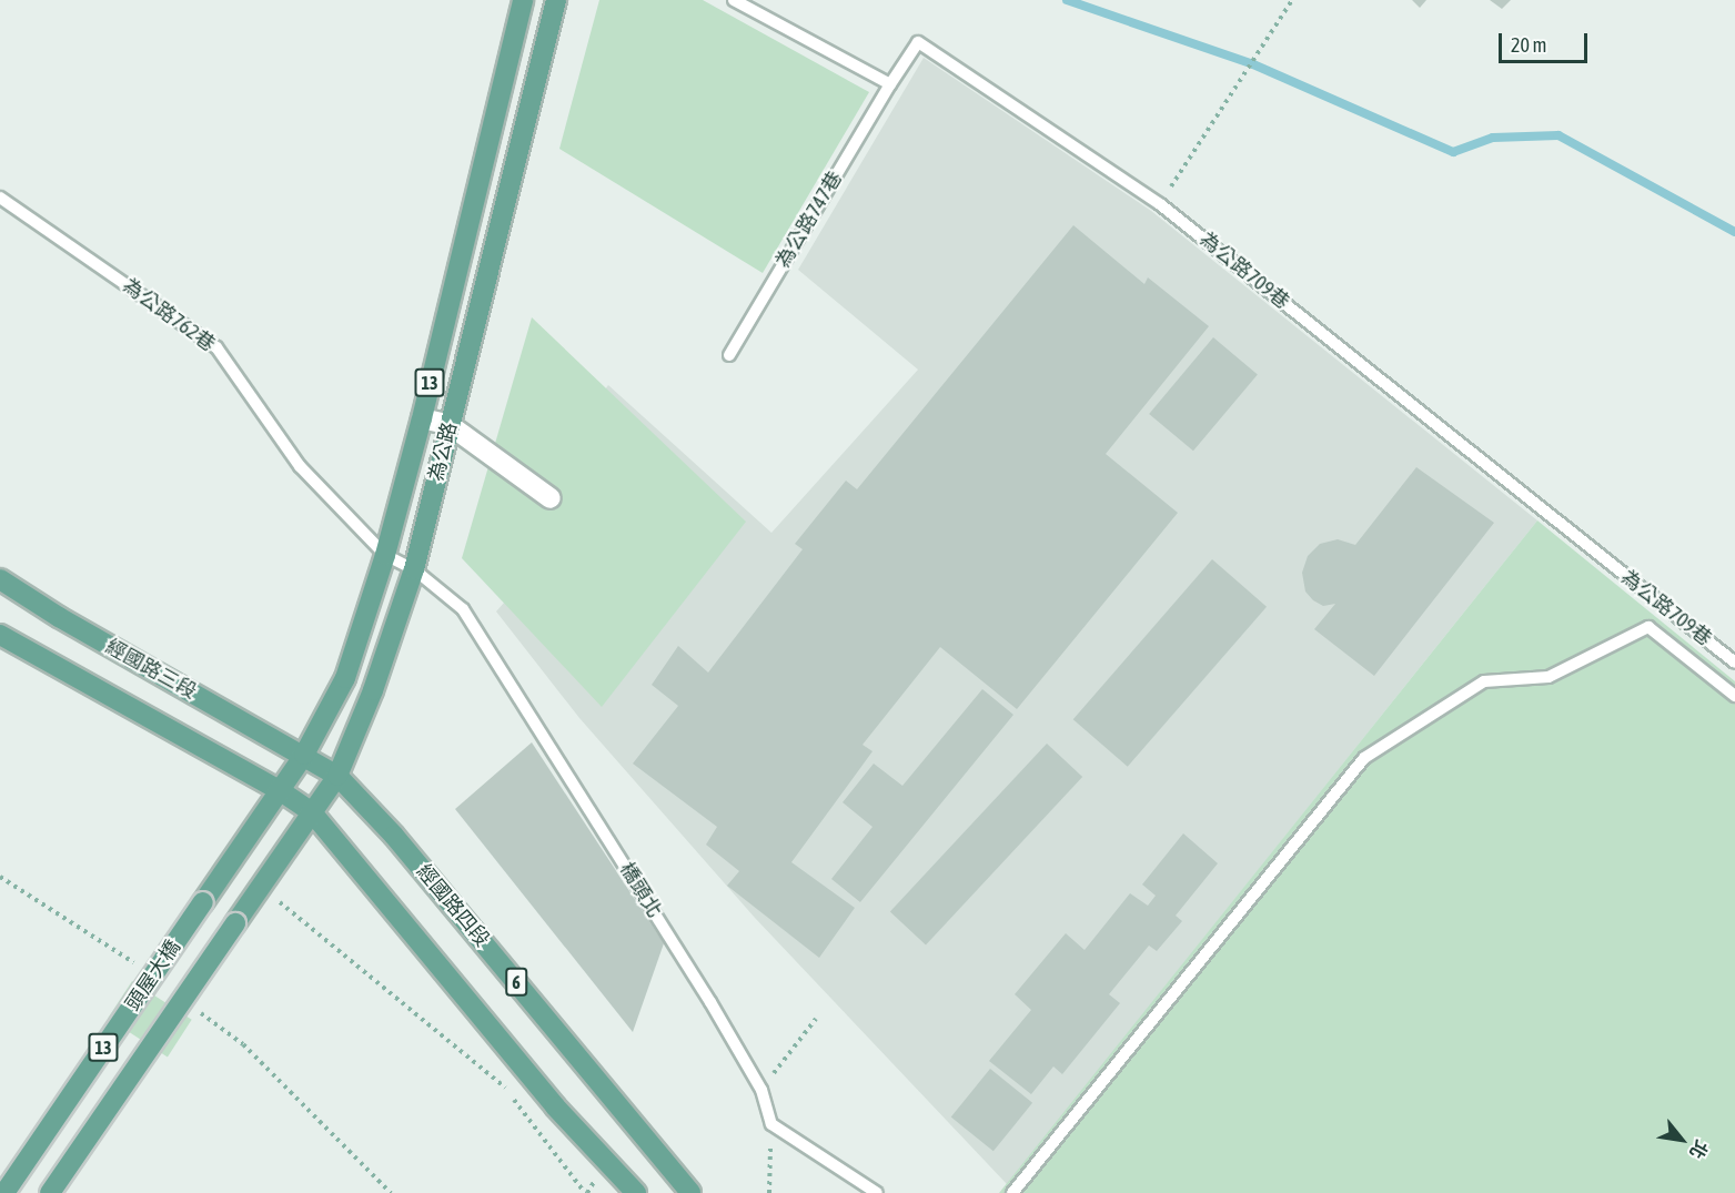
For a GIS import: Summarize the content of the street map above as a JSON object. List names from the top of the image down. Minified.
{"streets":{"main road":["13","為公路","經國路三段","經國路四段","頭屋大橋","6"],"lane":["為公路747巷","為公路709巷","為公路762巷","橋頭北"]},"crossings":[["為公路747巷","為公路709巷"],["為公路762巷","為公路"],["為公路762巷","橋頭北"],["為公路","經國路三段"],["為公路","橋頭北"],["為公路","經國路四段"],["為公路","頭屋大橋"],["經國路三段","經國路四段"]],"scale_bar":"20 m","north":"bottom right"}
